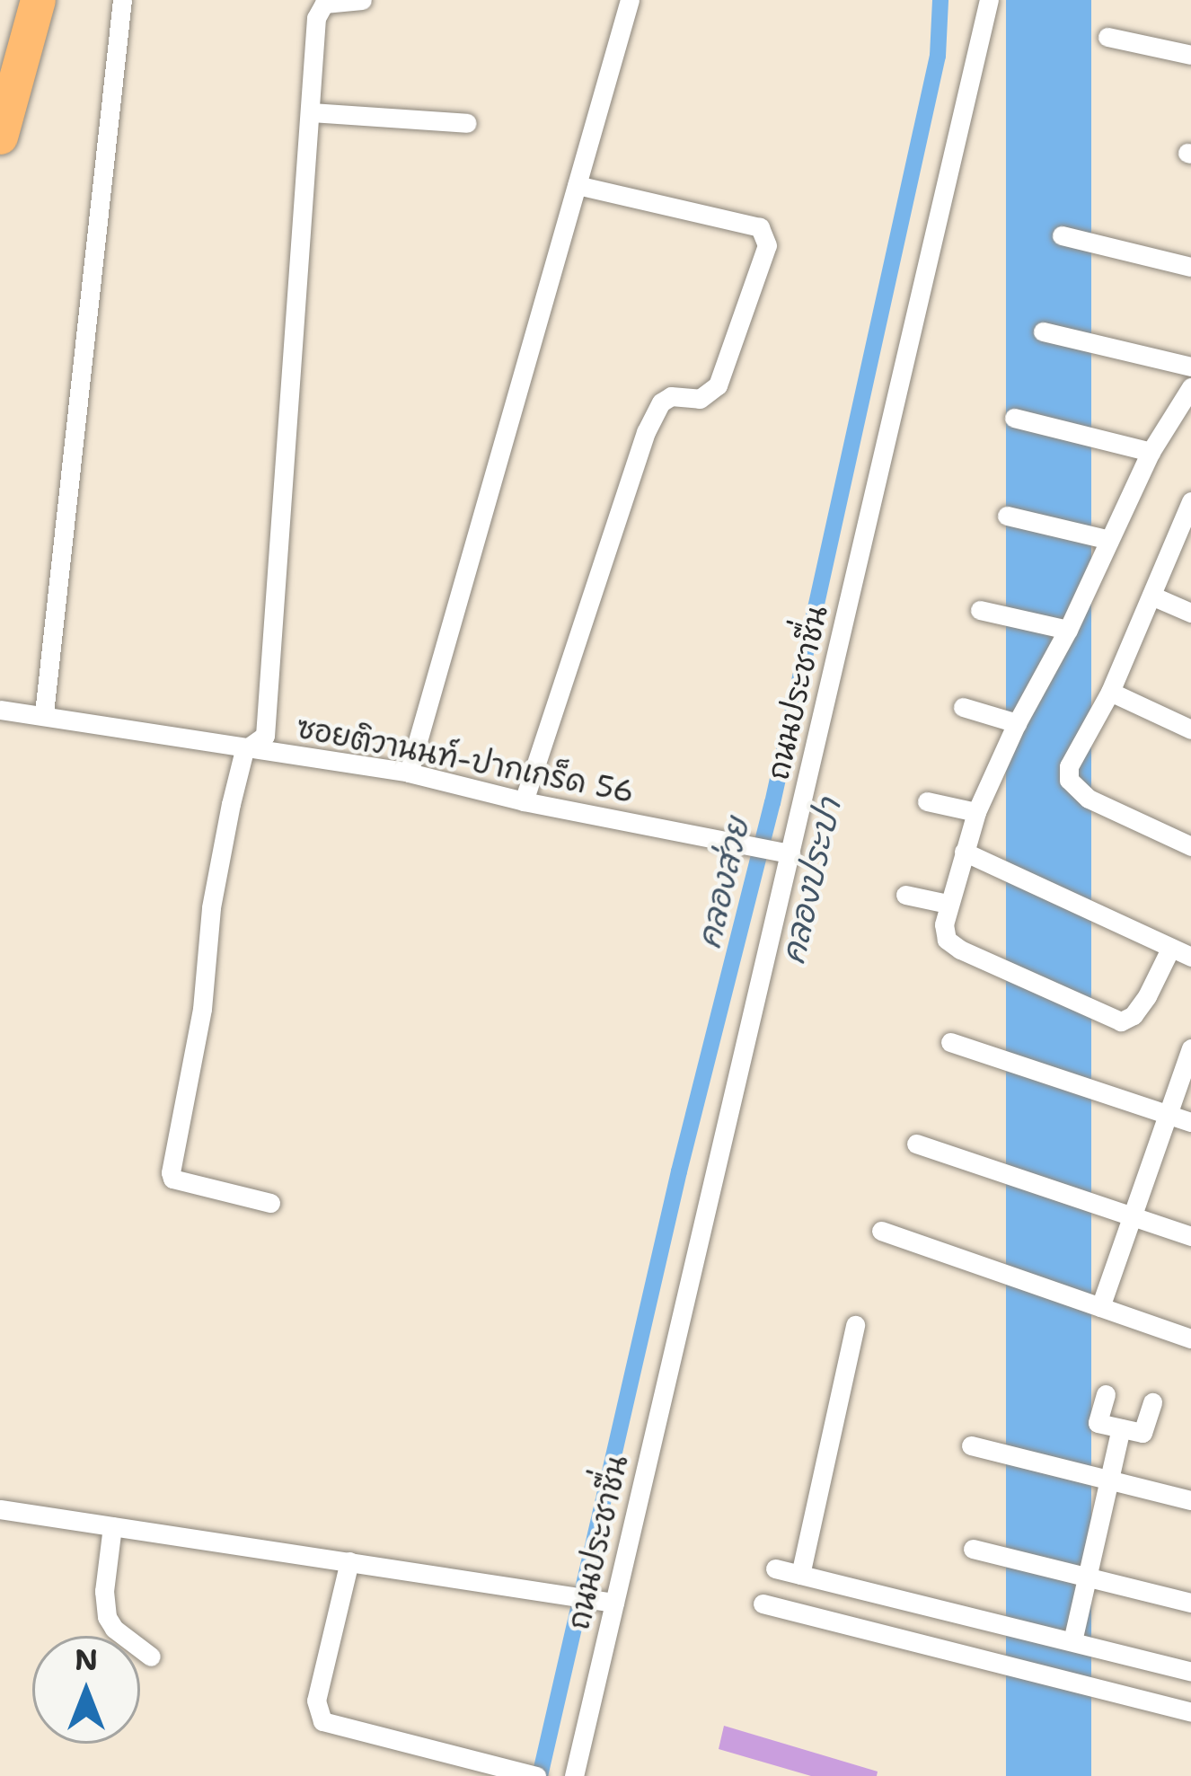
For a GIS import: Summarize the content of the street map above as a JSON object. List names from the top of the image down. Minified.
{"streets":{"street":["ถนนประชาชื่น","ซอยติวานนท์-ปากเกร็ด 56"]},"crossings":[["ถนนประชาชื่น","ซอยติวานนท์-ปากเกร็ด 56"]],"water":["คลองประปา","คลองส่วย"],"north":"top"}
